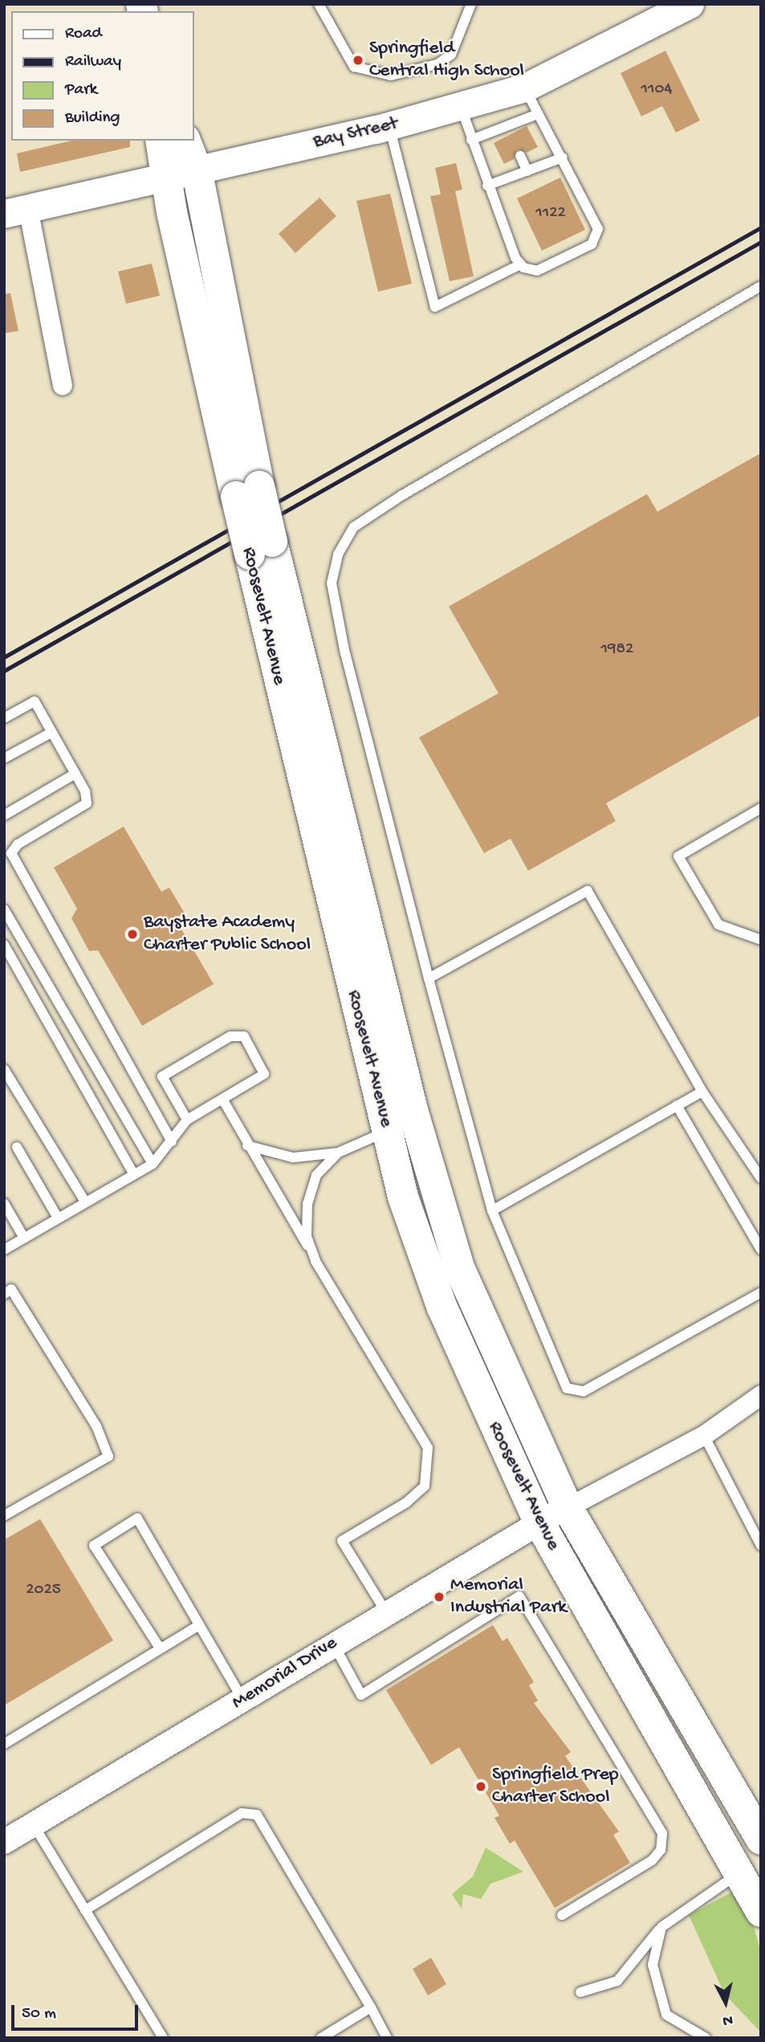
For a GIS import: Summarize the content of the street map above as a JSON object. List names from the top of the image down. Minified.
{"streets":{"main road":["Bay Street","Roosevelt Avenue"],"street":["Memorial Drive"]},"crossings":[["Bay Street","Roosevelt Avenue"],["Roosevelt Avenue","Memorial Drive"]],"places":["Springfield Central High School","Baystate Academy Charter Public School","Memorial Industrial Park","Springfield Prep Charter School"],"house_numbers":["1104","1122","1982","2025"],"legend":["Road","Railway","Park","Building"],"scale_bar":"50 m","north":"bottom"}
